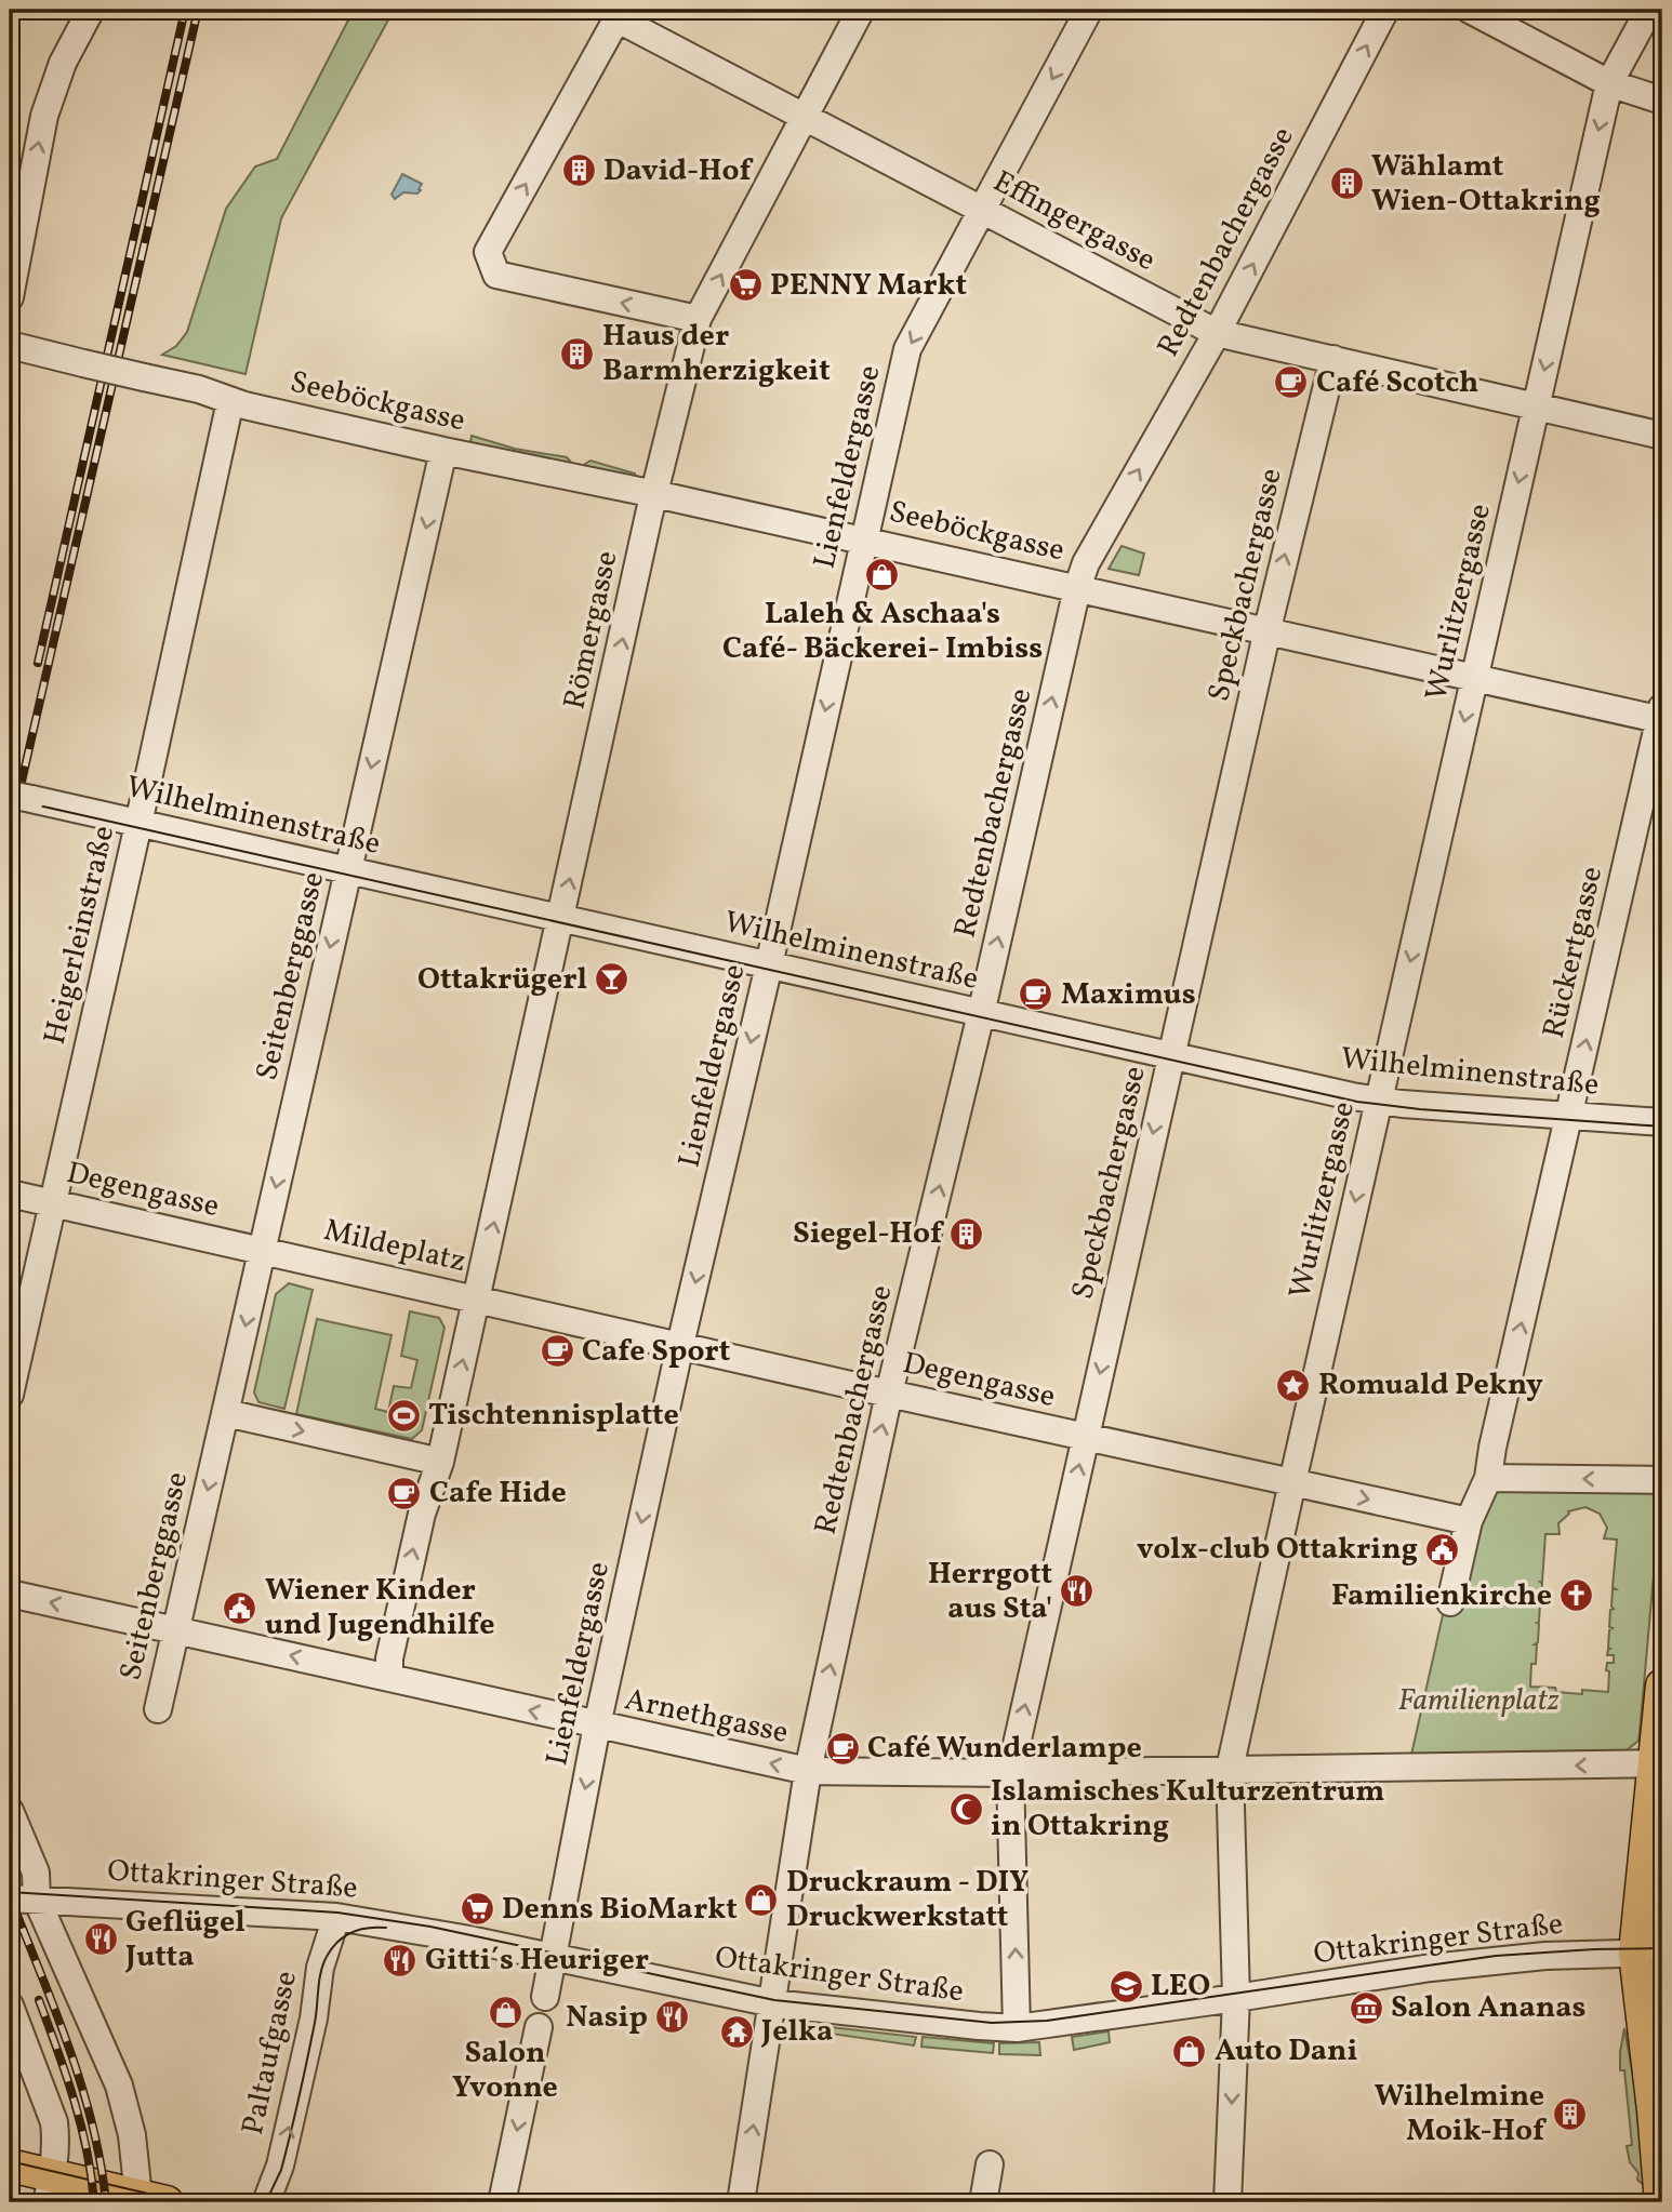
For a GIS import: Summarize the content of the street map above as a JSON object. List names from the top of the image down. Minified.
{"streets":{"street":["Effingergasse","Redtenbachergasse","Seeböckgasse","Lienfeldergasse","Speckbachergasse","Wurlitzergasse","Römergasse","Wilhelminenstraße","Heigerleinstraße","Rückertgasse","Seitenberggasse","Degengasse","Mildeplatz","Arnethgasse","Ottakringer Straße","Paltaufgasse"]},"crossings":[["Effingergasse","Redtenbachergasse"],["Effingergasse","Lienfeldergasse"],["Effingergasse","Speckbachergasse"],["Effingergasse","Wurlitzergasse"],["Effingergasse","Römergasse"],["Redtenbachergasse","Seeböckgasse"],["Redtenbachergasse","Wilhelminenstraße"],["Redtenbachergasse","Degengasse"],["Redtenbachergasse","Arnethgasse"],["Redtenbachergasse","Ottakringer Straße"],["Seeböckgasse","Lienfeldergasse"],["Seeböckgasse","Speckbachergasse"],["Seeböckgasse","Wurlitzergasse"],["Seeböckgasse","Römergasse"],["Seeböckgasse","Heigerleinstraße"],["Seeböckgasse","Rückertgasse"],["Seeböckgasse","Seitenberggasse"],["Lienfeldergasse","Wilhelminenstraße"],["Lienfeldergasse","Degengasse"],["Lienfeldergasse","Arnethgasse"],["Lienfeldergasse","Ottakringer Straße"],["Speckbachergasse","Wilhelminenstraße"],["Speckbachergasse","Degengasse"],["Speckbachergasse","Arnethgasse"],["Speckbachergasse","Ottakringer Straße"],["Wurlitzergasse","Wilhelminenstraße"],["Wurlitzergasse","Degengasse"],["Wurlitzergasse","Arnethgasse"],["Wurlitzergasse","Ottakringer Straße"],["Römergasse","Wilhelminenstraße"],["Römergasse","Degengasse"],["Römergasse","Mildeplatz"],["Wilhelminenstraße","Heigerleinstraße"],["Wilhelminenstraße","Rückertgasse"],["Wilhelminenstraße","Seitenberggasse"],["Heigerleinstraße","Degengasse"],["Seitenberggasse","Degengasse"],["Seitenberggasse","Mildeplatz"],["Seitenberggasse","Arnethgasse"],["Degengasse","Mildeplatz"],["Ottakringer Straße","Paltaufgasse"]],"one_way":["Redtenbachergasse","Lienfeldergasse","Wurlitzergasse","Römergasse","Rückertgasse","Seitenberggasse","Arnethgasse"],"parks":["Familienplatz"],"places":{"building":["David-Hof","Wählamt Wien-Ottakring","Haus der Barmherzigkeit","Siegel-Hof","Wilhelmine Moik-Hof"],"supermarket":["PENNY Markt","Denns BioMarkt"],"cafe":["Café Scotch","Maximus","Cafe Sport","Cafe Hide","Café Wunderlampe"],"shop":["Laleh & Aschaa's Café- Bäckerei- Imbiss","Druckraum - DIY Druckwerkstatt","Salon Yvonne","Auto Dani"],"bar":["Ottakrügerl"],"place":["Romuald Pekny"],"sports":["Tischtennisplatte"],"public building":["volx-club Ottakring","Wiener Kinder und Jugendhilfe"],"restaurant":["Herrgott aus Sta'","Geflügel Jutta","Gitti´s Heuriger","Nasip"],"church":["Familienkirche"],"mosque":["Islamisches Kulturzentrum in Ottakring"],"school or university":["LEO"],"museum":["Salon Ananas"],"temple":["Jelka"]}}
